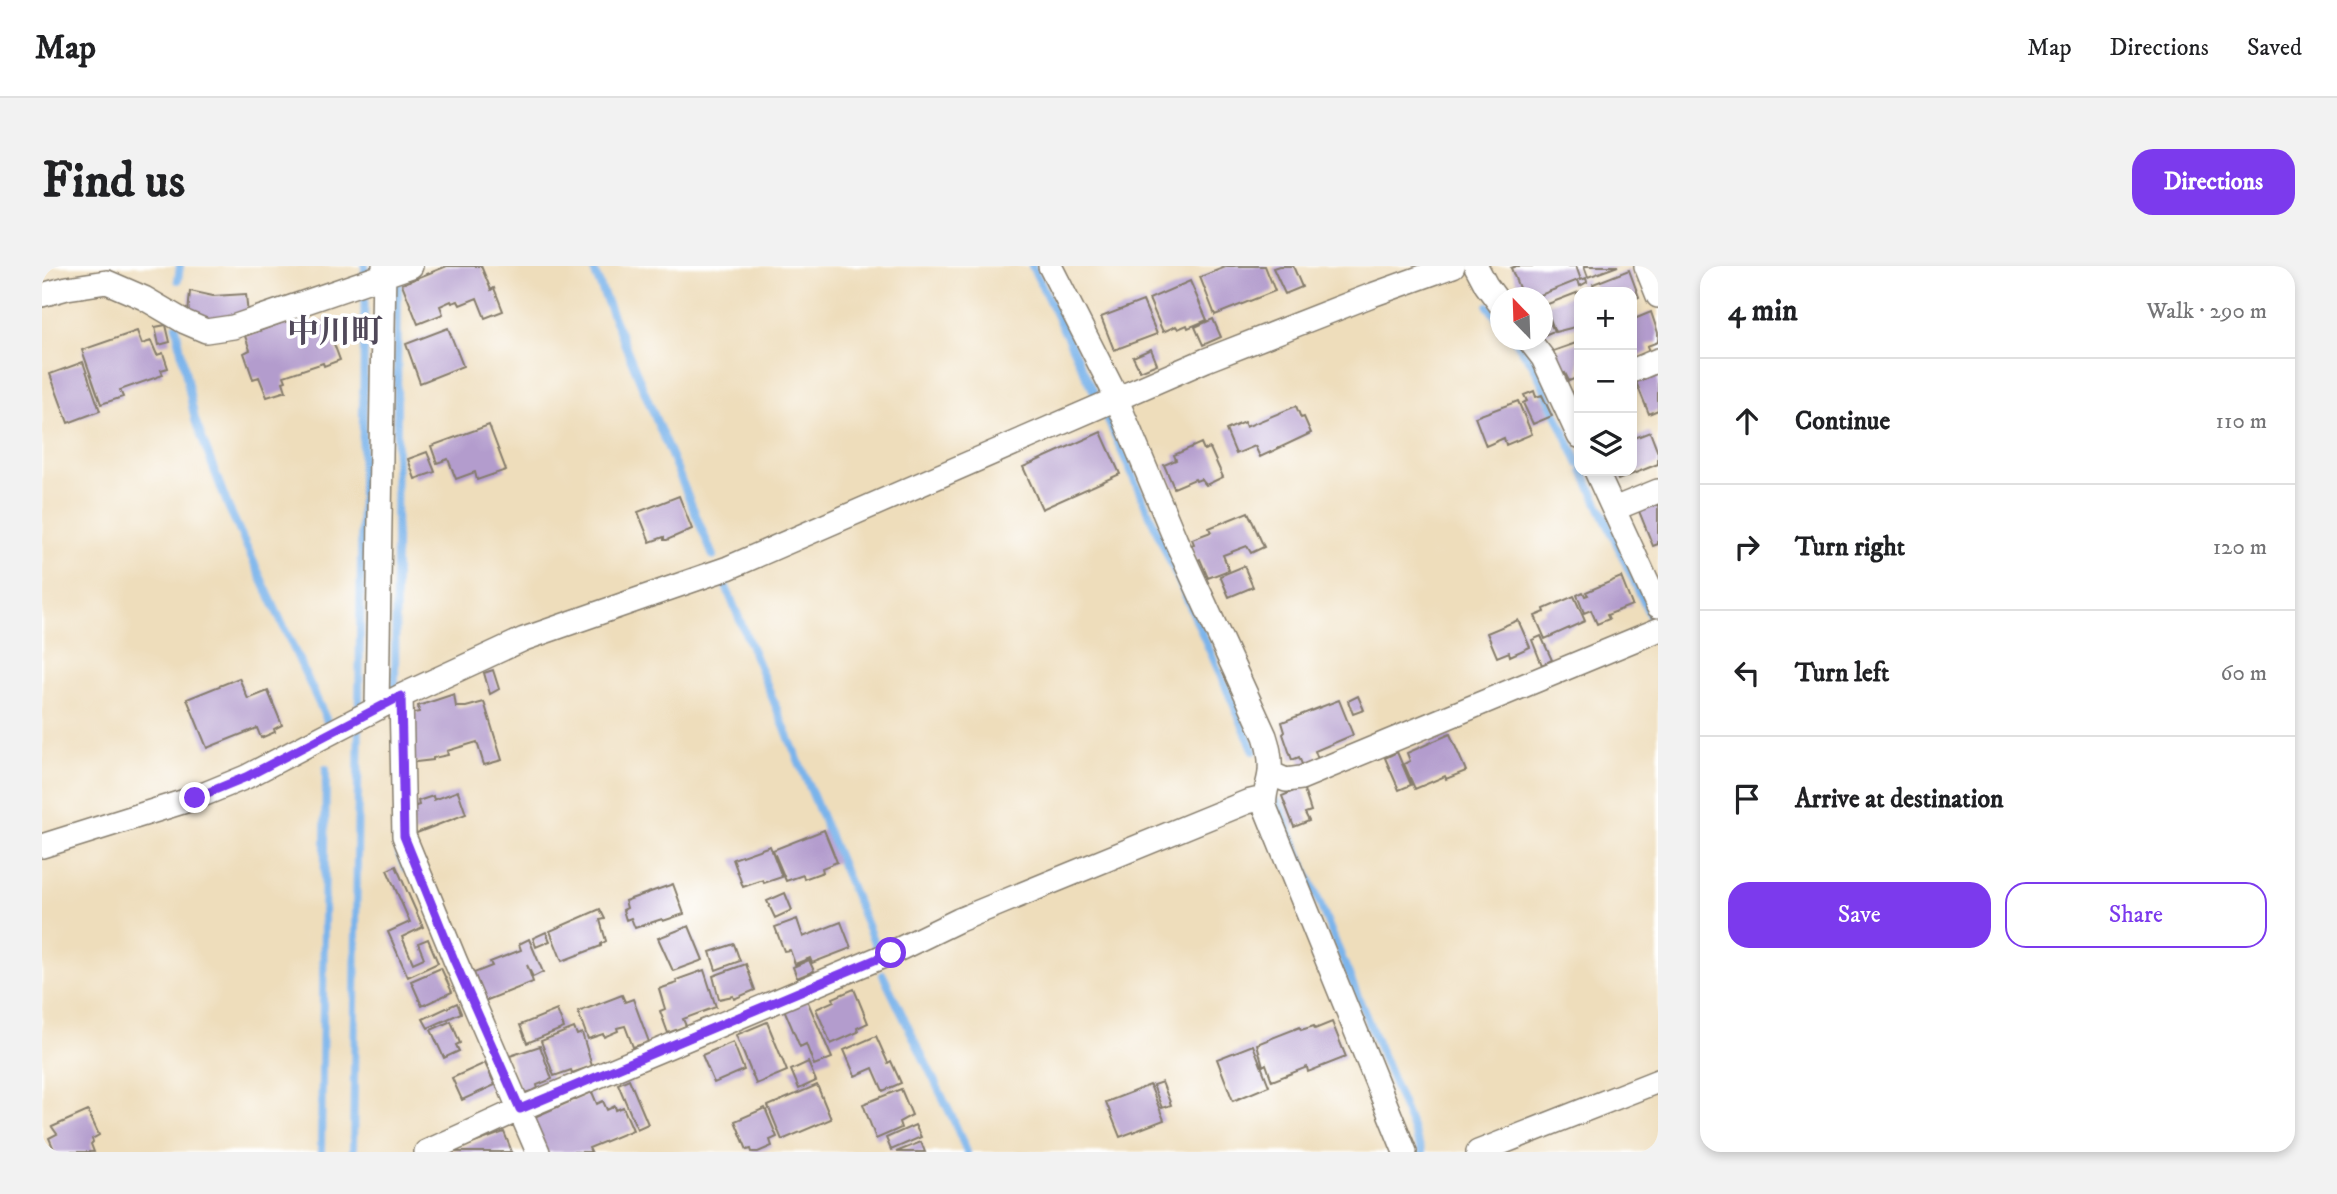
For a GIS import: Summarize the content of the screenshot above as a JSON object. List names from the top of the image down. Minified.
{"districts":["中川町"],"north":"top left","page":{"header":"Map","nav":["Map","Directions","Saved"],"buttons":["Directions",["Save","Share"]],"title":"Find us","heading":["4 min","Walk · 290 m"],"map_buttons":["+","−"],"list":[["Continue","110 m"],["Turn right","120 m"],["Turn left","60 m"],"Arrive at destination"]}}
